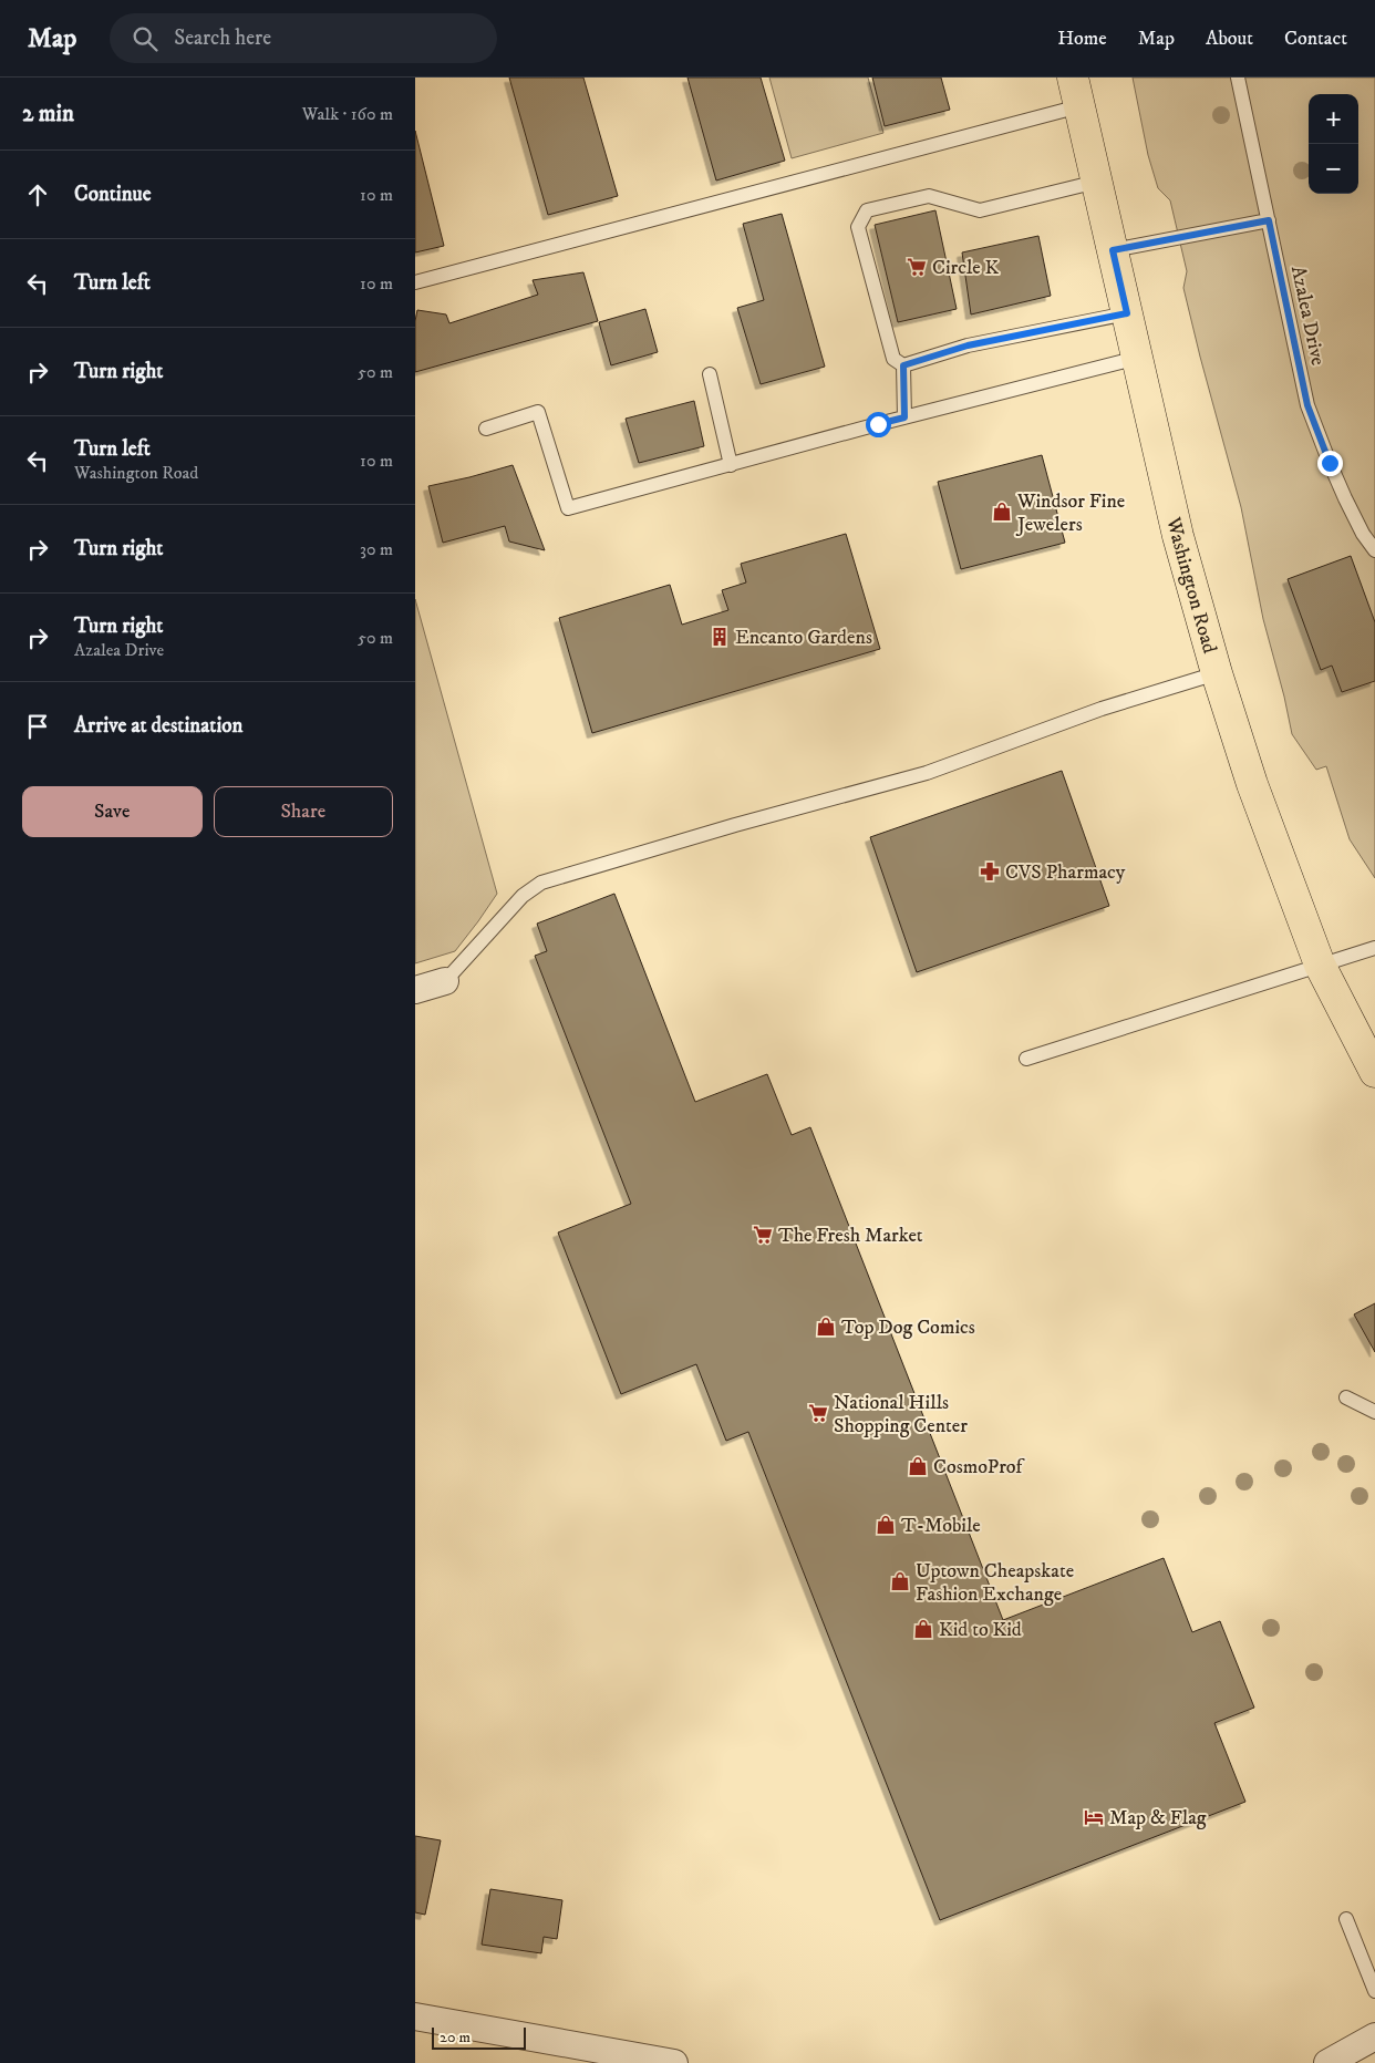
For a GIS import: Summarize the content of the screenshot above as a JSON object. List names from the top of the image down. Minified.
{"streets":{"main road":["Washington Road"],"lane":["Azalea Drive"]},"places":{"supermarket":["Circle K","The Fresh Market","National Hills Shopping Center"],"shop":["Windsor Fine Jewelers","Top Dog Comics","CosmoProf","T-Mobile","Uptown Cheapskate Fashion Exchange","Kid to Kid"],"building":["Encanto Gardens"],"pharmacy":["CVS Pharmacy"],"hotel":["Map & Flag"]},"scale_bar":"20 m","page":{"header":"Map","search":"Search here","nav":["Home","Map","About","Contact"],"heading":["2 min","Walk · 160 m"],"map_buttons":["+","−"],"list":[["Continue","10 m"],["Turn left","10 m"],["Turn right","50 m"],["Turn left","Washington Road","10 m"],["Turn right","30 m"],["Turn right","Azalea Drive","50 m"],"Arrive at destination"],"buttons":["Save","Share"],"scale":"20 m"}}
